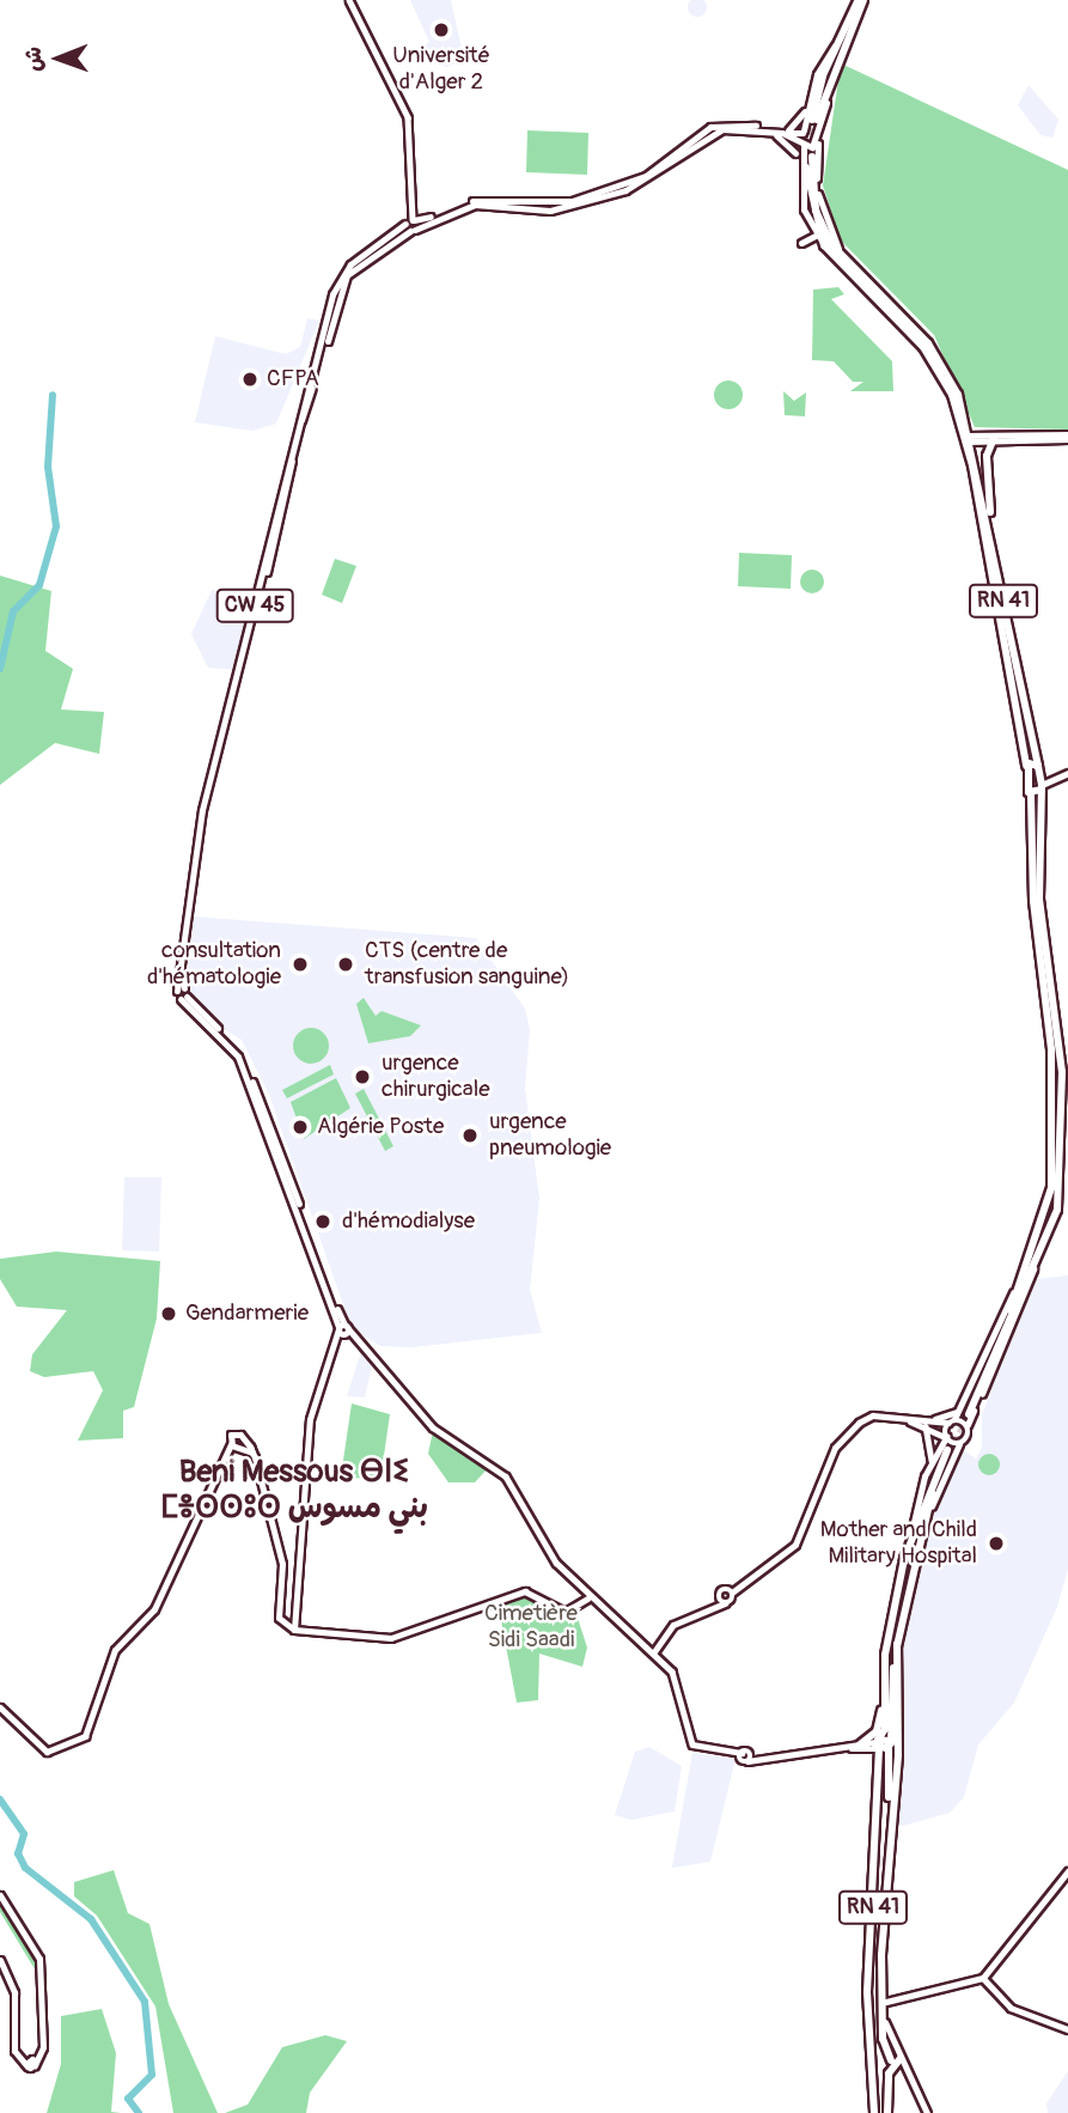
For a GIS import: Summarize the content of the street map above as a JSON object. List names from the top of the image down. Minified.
{"streets":{"highway":["RN 41"],"main road":["CW 45"]},"districts":["Beni Messous ⴱⵏⵉ ⵎⴻⵙⵙⵓⵙ بني مسوس"],"parks":["Cimetière Sidi Saadi"],"places":["Université d'Alger 2","CFPA","consultation d'hématologie","CTS (centre de transfusion sanguine)","urgence chirurgicale","Algérie Poste","urgence pneumologie","d'hémodialyse","Gendarmerie","Mother and Child Military Hospital"],"north":"left"}
